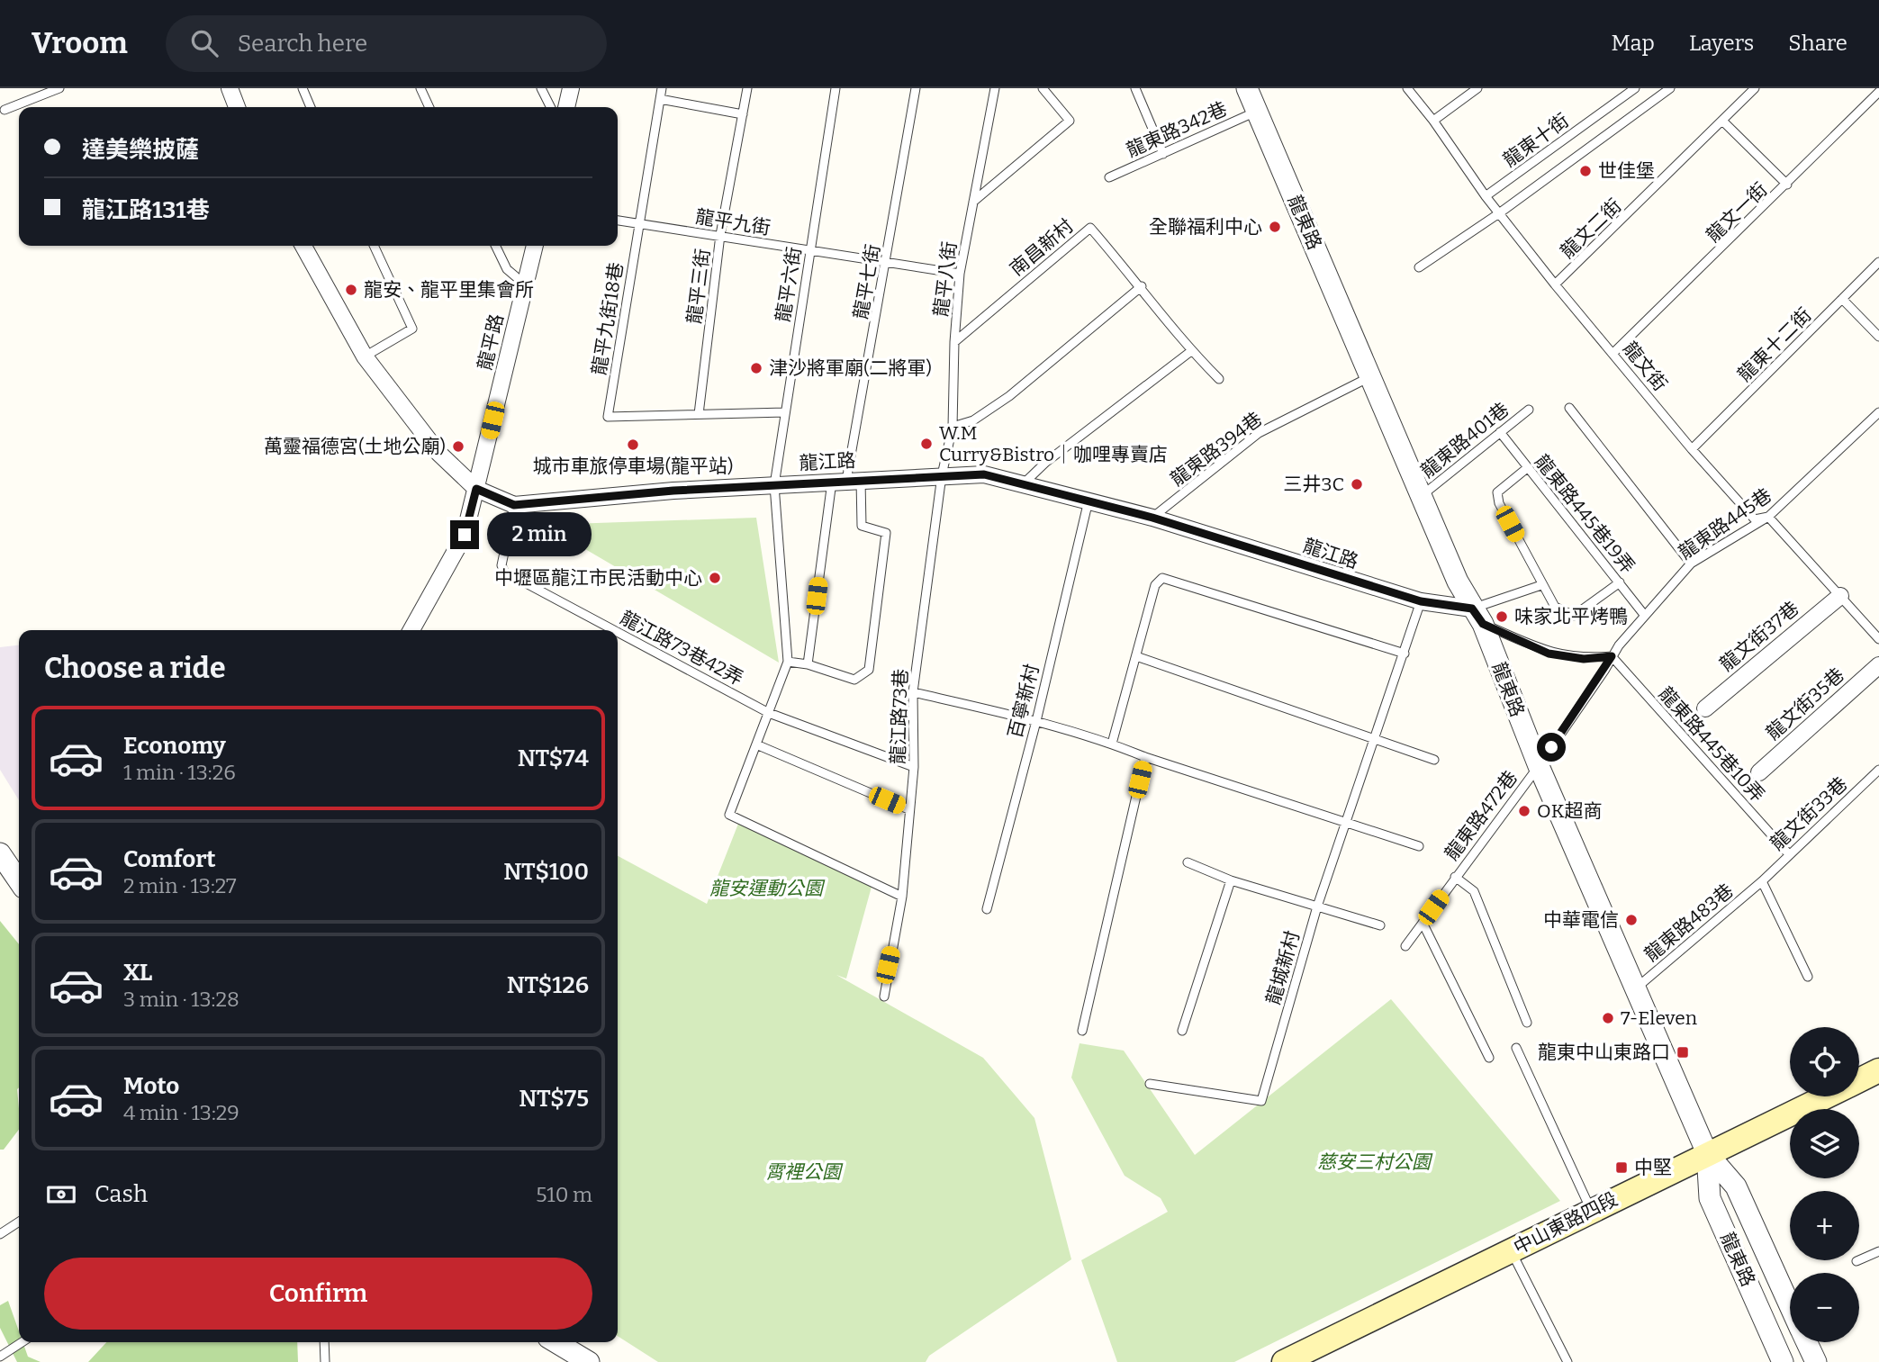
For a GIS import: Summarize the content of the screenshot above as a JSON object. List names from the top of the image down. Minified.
{"streets":{"main road":["中山東路四段"],"street":["龍東路","龍平路","龍江路","龍文街37巷","龍文街35巷"],"lane":["龍東路342巷","龍東十街","龍文一街","龍平九街","龍文二街","南昌新村","龍平八街","龍平七街","龍平六街","龍平三街","龍平九街18巷","龍東十二街","龍文街","龍東路401巷","龍東路394巷","龍東路445巷19弄","龍東路445巷","龍江路73巷42弄","百寧新村","龍江路73巷","龍東路445巷10弄","龍文街33巷","龍東路472巷","龍東路483巷","龍城新村"]},"crossings":[["龍東路342巷","龍東路"],["龍東十街","龍文街"],["龍文一街","龍文街"],["龍平九街","龍平八街"],["龍平九街","龍平七街"],["龍平九街","龍平六街"],["龍平九街","龍平三街"],["龍平九街","龍平九街18巷"],["龍東路","龍東路401巷"],["龍東路","龍東路394巷"],["龍東路","龍江路"],["龍東路","龍東路445巷"],["龍東路","龍東路472巷"],["龍東路","龍東路483巷"],["龍東路","中山東路四段"],["龍文二街","龍文街"],["南昌新村","龍平八街"],["龍平八街","龍江路"],["龍平八街","龍江路73巷"],["龍平七街","龍江路"],["龍平六街","龍江路"],["龍平三街","龍平九街18巷"],["龍平路","龍江路"],["龍東十二街","龍文街"],["龍文街","龍東路445巷"],["龍文街","龍文街37巷"],["龍東路401巷","龍東路445巷19弄"],["龍東路394巷","龍江路"],["龍江路","龍江路73巷42弄"],["龍江路","百寧新村"],["龍江路","龍江路73巷"],["龍江路","龍城新村"],["龍東路445巷19弄","龍東路445巷"],["龍東路445巷","龍東路445巷10弄"],["龍東路445巷","龍東路472巷"],["龍江路73巷42弄","龍江路73巷"],["龍東路445巷10弄","龍文街33巷"],["龍文街33巷","龍東路483巷"]],"parks":["龍安運動公園","慈安三村公園","霄裡公園"],"places":{"other":["世佳堡","全聯福利中心","龍安、龍平里集會所","津沙將軍廟(二將軍)","W.M Curry&Bistro｜咖哩專賣店","城市車旅停車場(龍平站)","萬靈福德宮(土地公廟)","三井3C","中壢區龍江市民活動中心","味家北平烤鴨","OK超商","中華電信","7-Eleven"],"transit":["龍東中山東路口","中堅"]},"page":{"header":"Vroom","search":"Search here","nav":["Map","Layers","Share"],"banner":["達美樂披薩","龍江路131巷"],"bubble":"2 min","heading":"Choose a ride","list":[{"name":"Economy","note":"1 min · 13:26","value":"NT$74"},{"name":"Comfort","note":"2 min · 13:27","value":"NT$100"},{"name":"XL","note":"3 min · 13:28","value":"NT$126"},{"name":"Moto","note":"4 min · 13:29","value":"NT$75"}],"map_buttons":["+","−"],"pay":["Cash","510 m"],"buttons":"Confirm"}}
